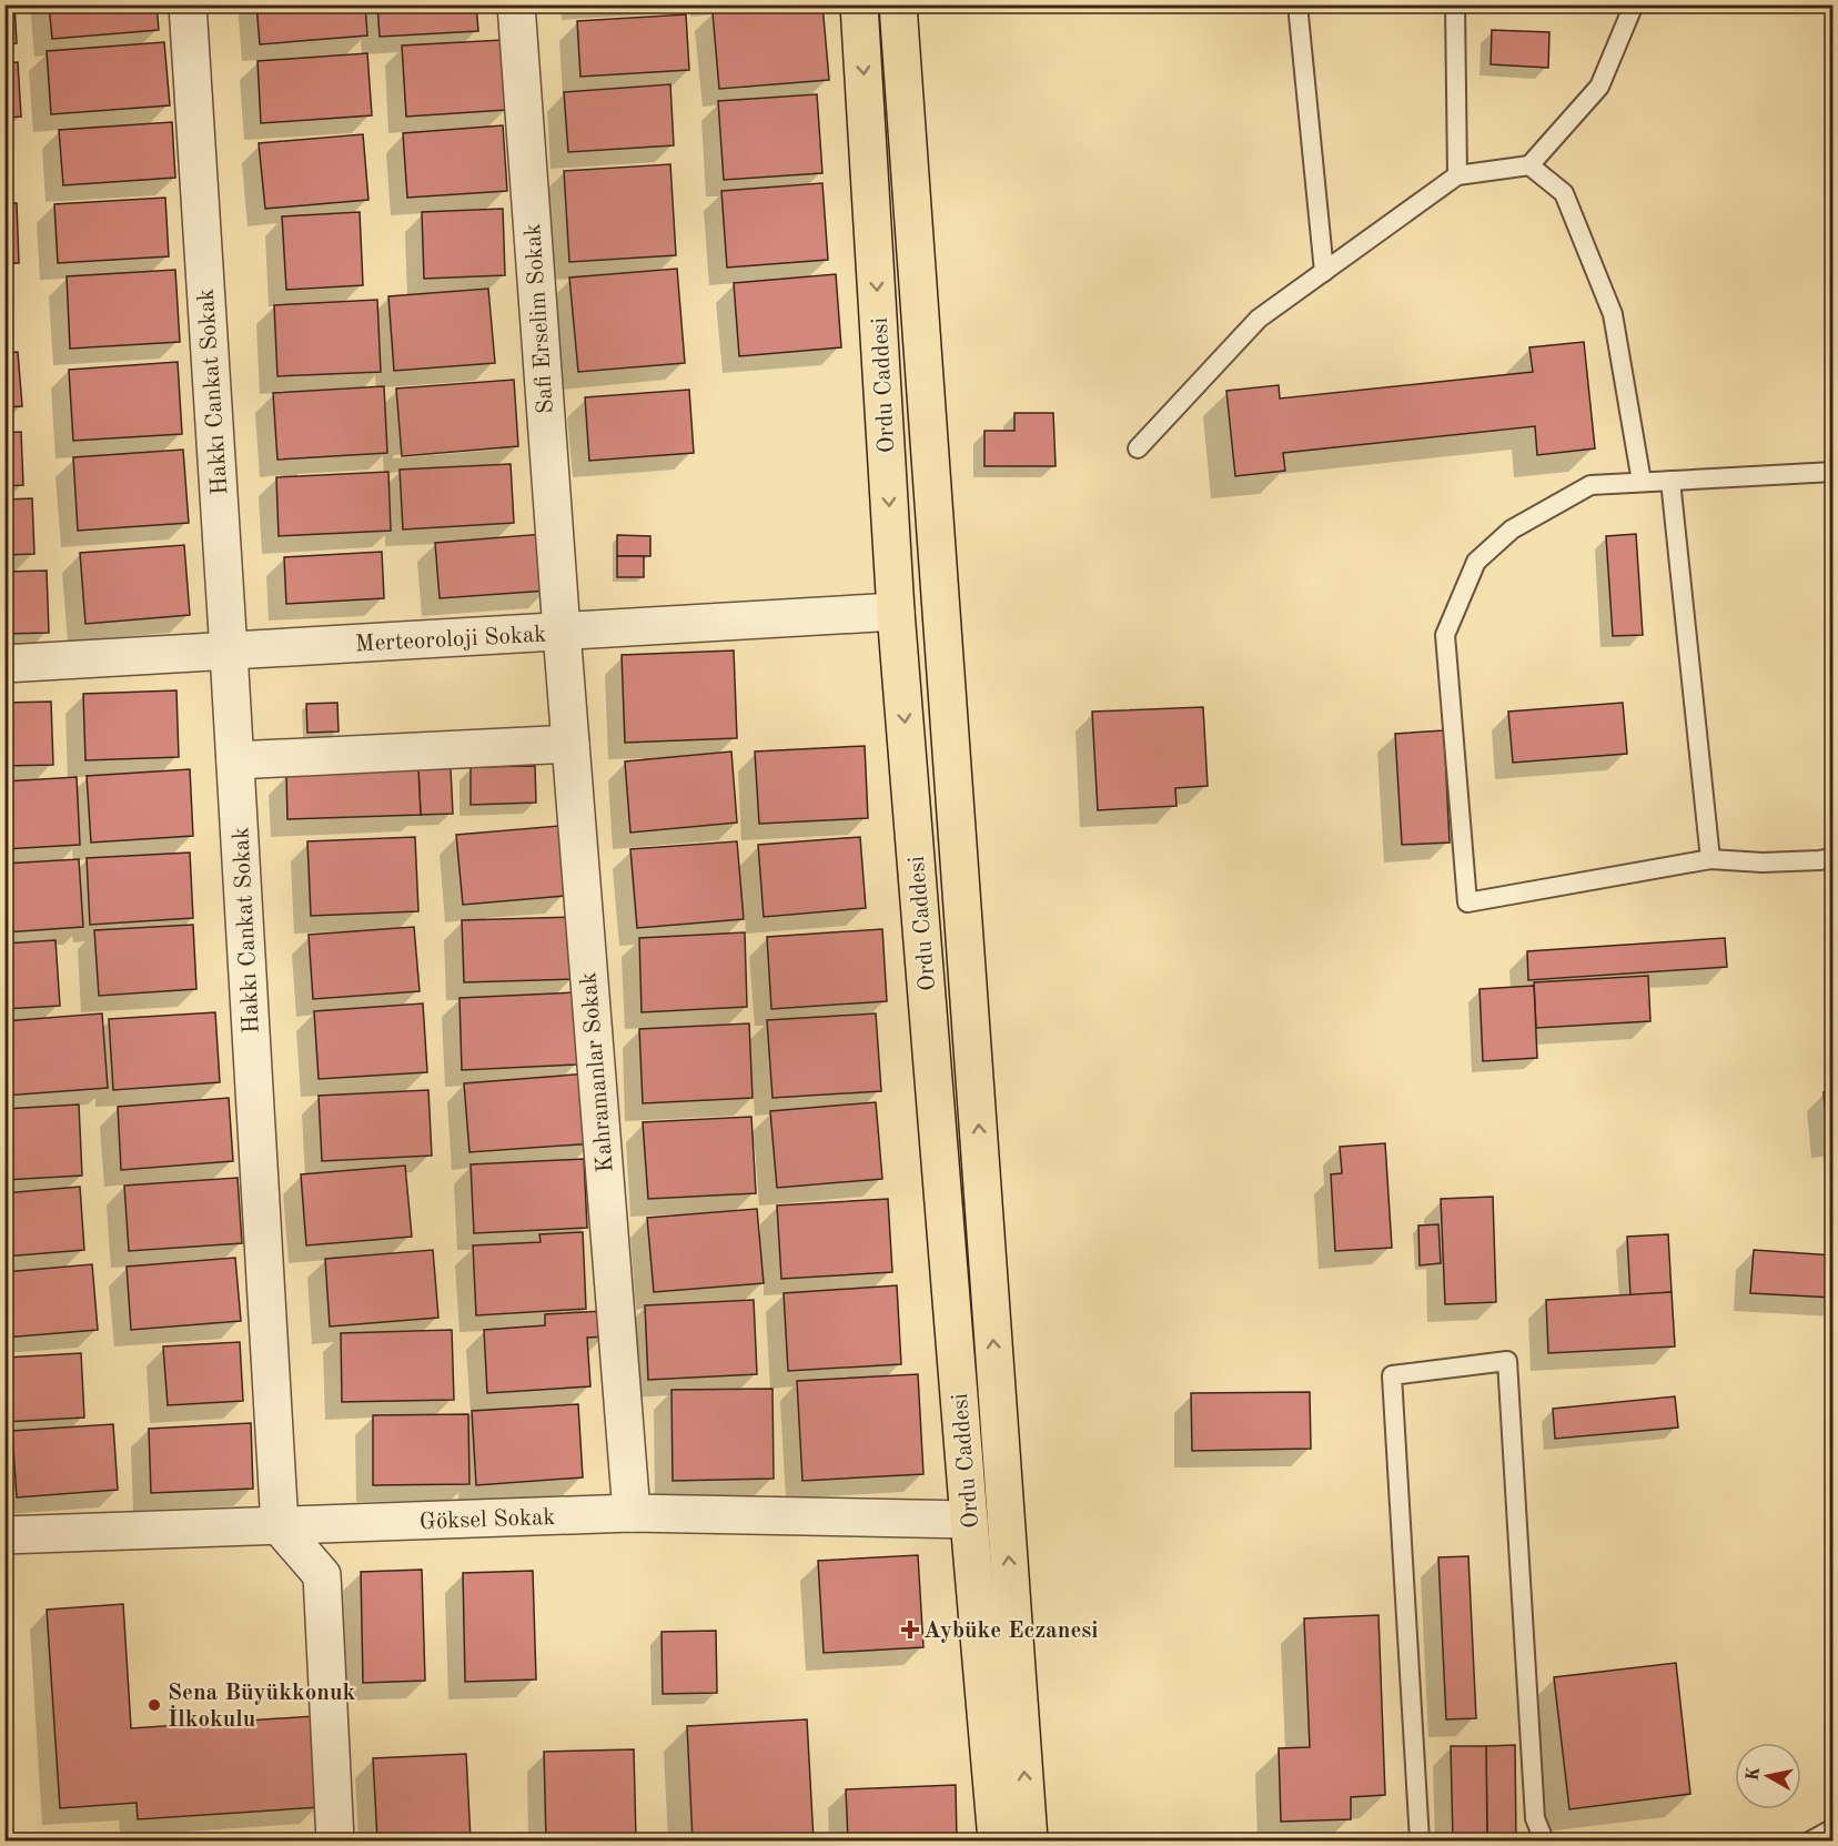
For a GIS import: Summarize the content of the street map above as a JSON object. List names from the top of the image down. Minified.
{"streets":{"main road":["Ordu Caddesi"],"street":["Safi Erselim Sokak","Hakkı Cankat Sokak","Merteoroloji Sokak","Kahramanlar Sokak","Göksel Sokak"]},"crossings":[["Safi Erselim Sokak","Merteoroloji Sokak"],["Safi Erselim Sokak","Kahramanlar Sokak"],["Ordu Caddesi","Merteoroloji Sokak"],["Ordu Caddesi","Göksel Sokak"],["Hakkı Cankat Sokak","Merteoroloji Sokak"],["Hakkı Cankat Sokak","Göksel Sokak"],["Merteoroloji Sokak","Kahramanlar Sokak"],["Kahramanlar Sokak","Göksel Sokak"]],"places":{"health":["Aybüke Eczanesi"],"other":["Sena Büyükkonuk İlkokulu"]},"north":"left"}
